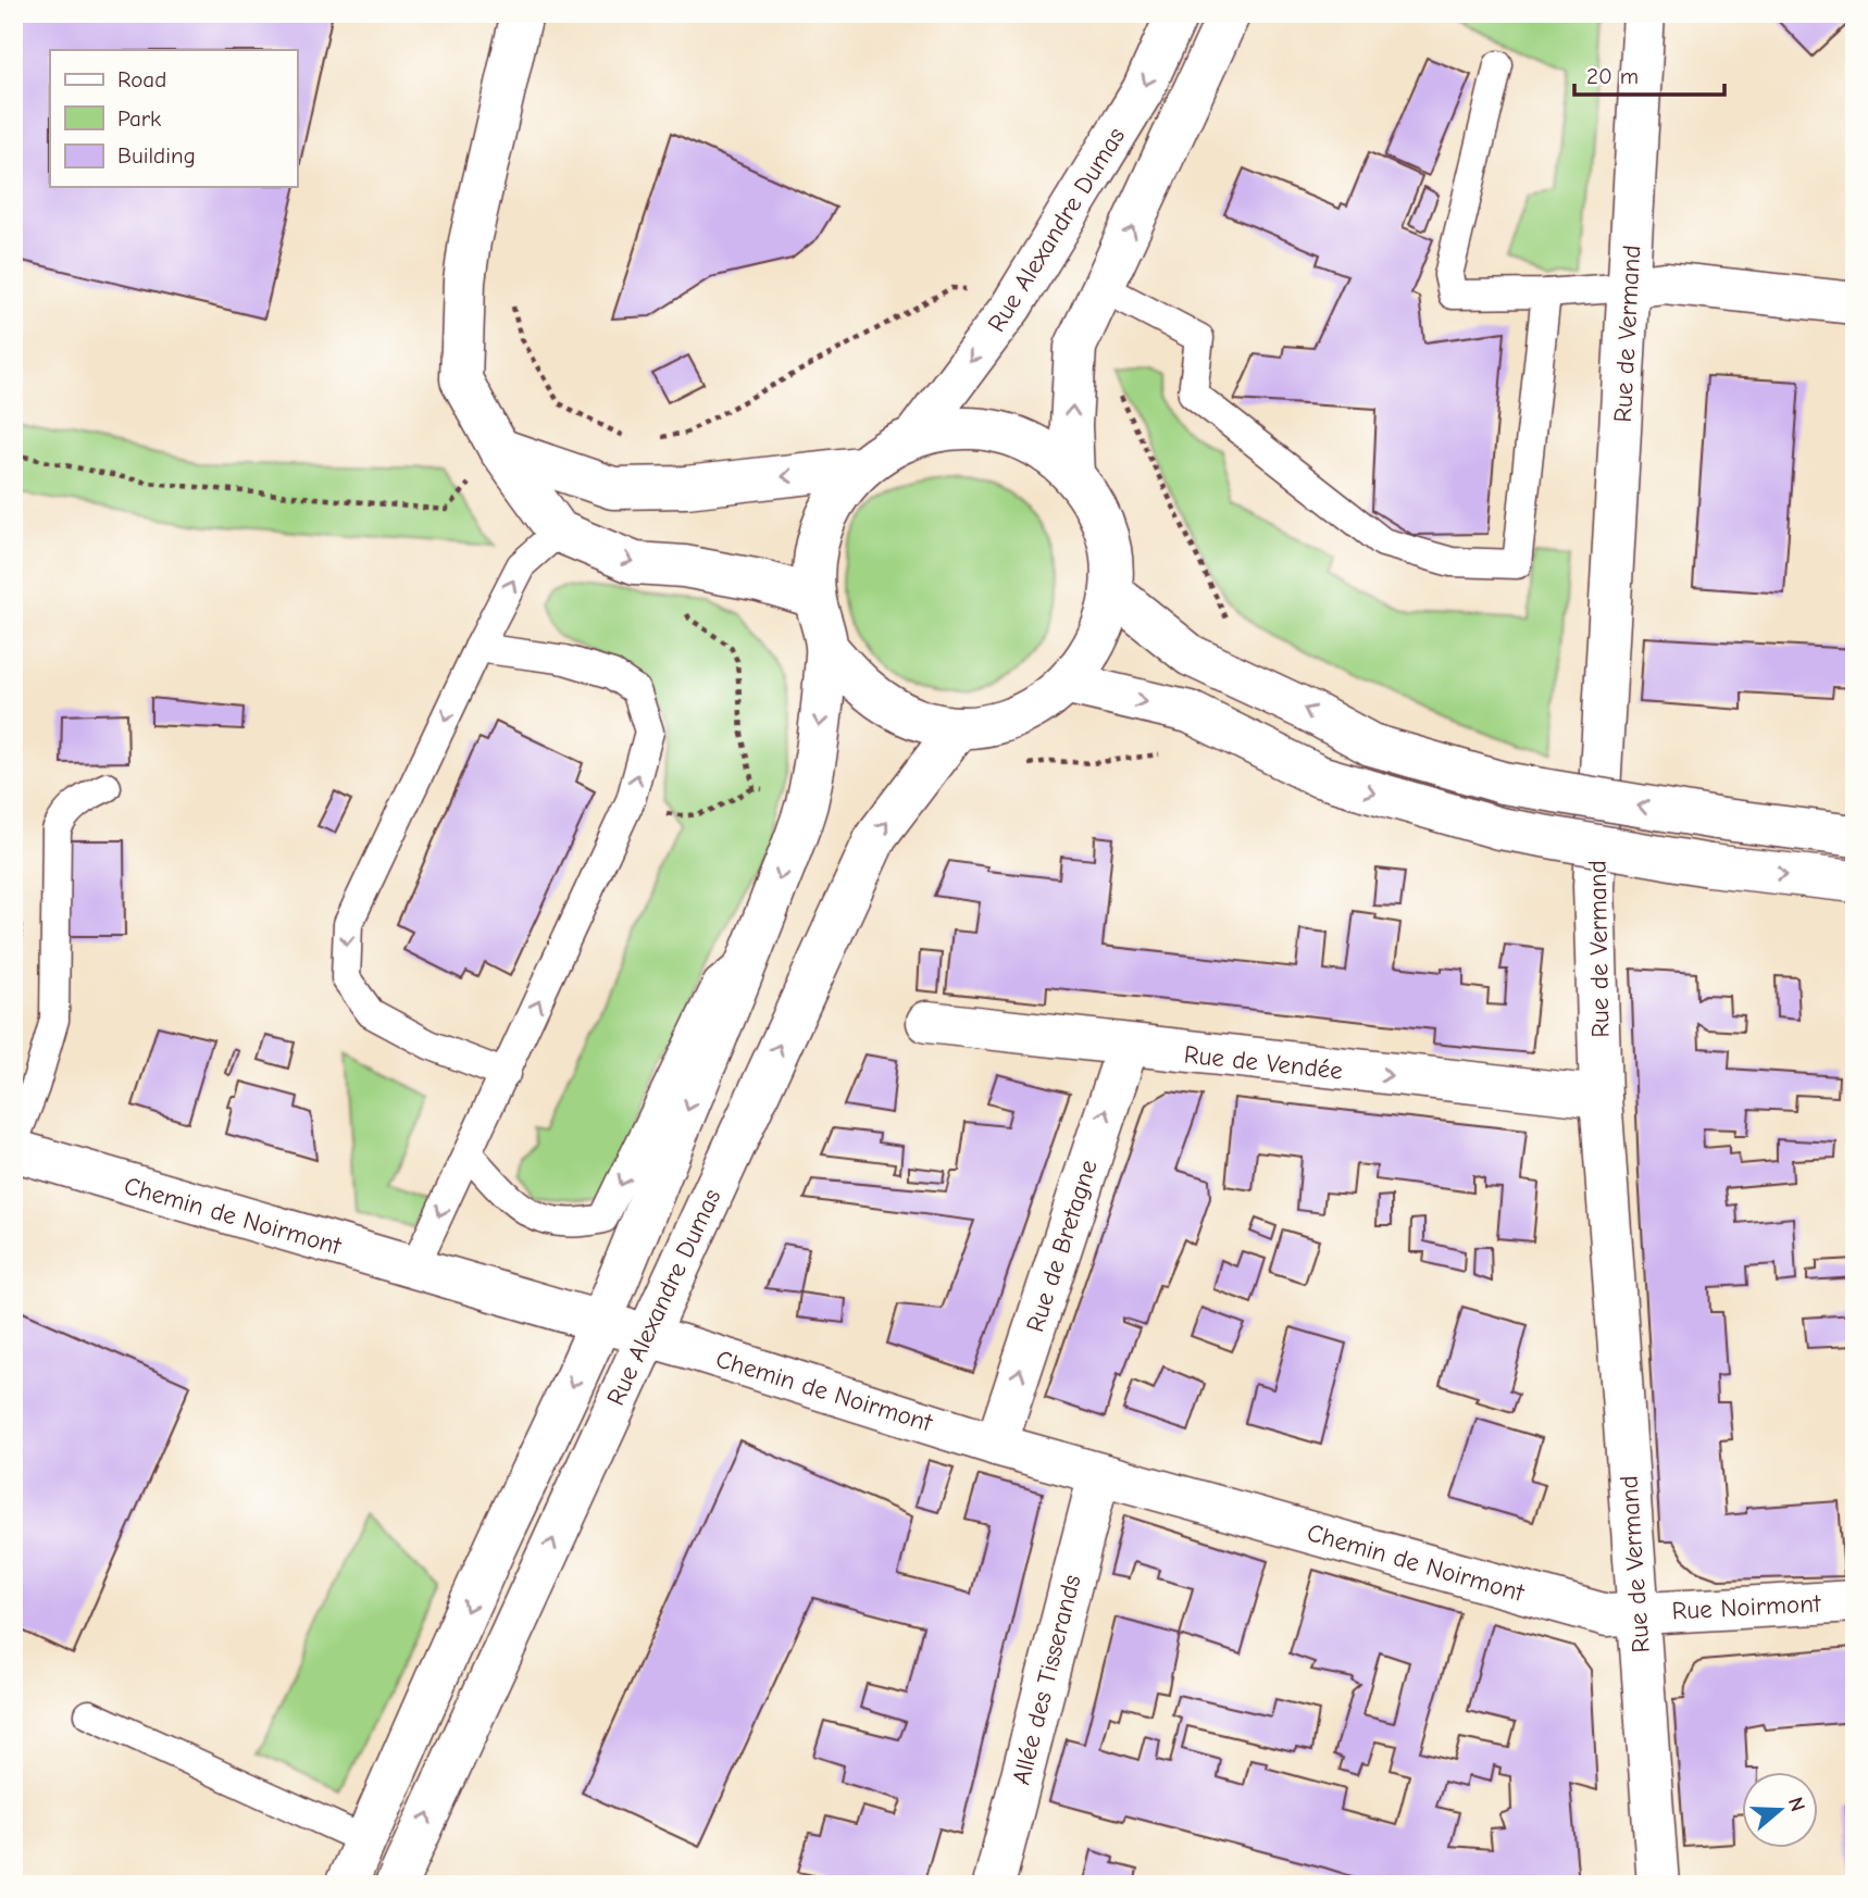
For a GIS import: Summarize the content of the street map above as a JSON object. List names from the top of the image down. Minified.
{"streets":{"street":["Rue Alexandre Dumas","Rue de Vermand","Rue de Vendée","Chemin de Noirmont","Rue de Bretagne","Rue Noirmont","Allée des Tisserands"]},"crossings":[["Rue Alexandre Dumas","Chemin de Noirmont"],["Rue de Vermand","Rue de Vendée"],["Rue de Vermand","Chemin de Noirmont"],["Rue de Vermand","Rue Noirmont"],["Rue de Vendée","Rue de Bretagne"],["Chemin de Noirmont","Rue de Bretagne"],["Chemin de Noirmont","Rue Noirmont"],["Chemin de Noirmont","Allée des Tisserands"]],"one_way":["Rue de Bretagne"],"legend":["Road","Park","Building"],"scale_bar":"20 m","north":"right"}
